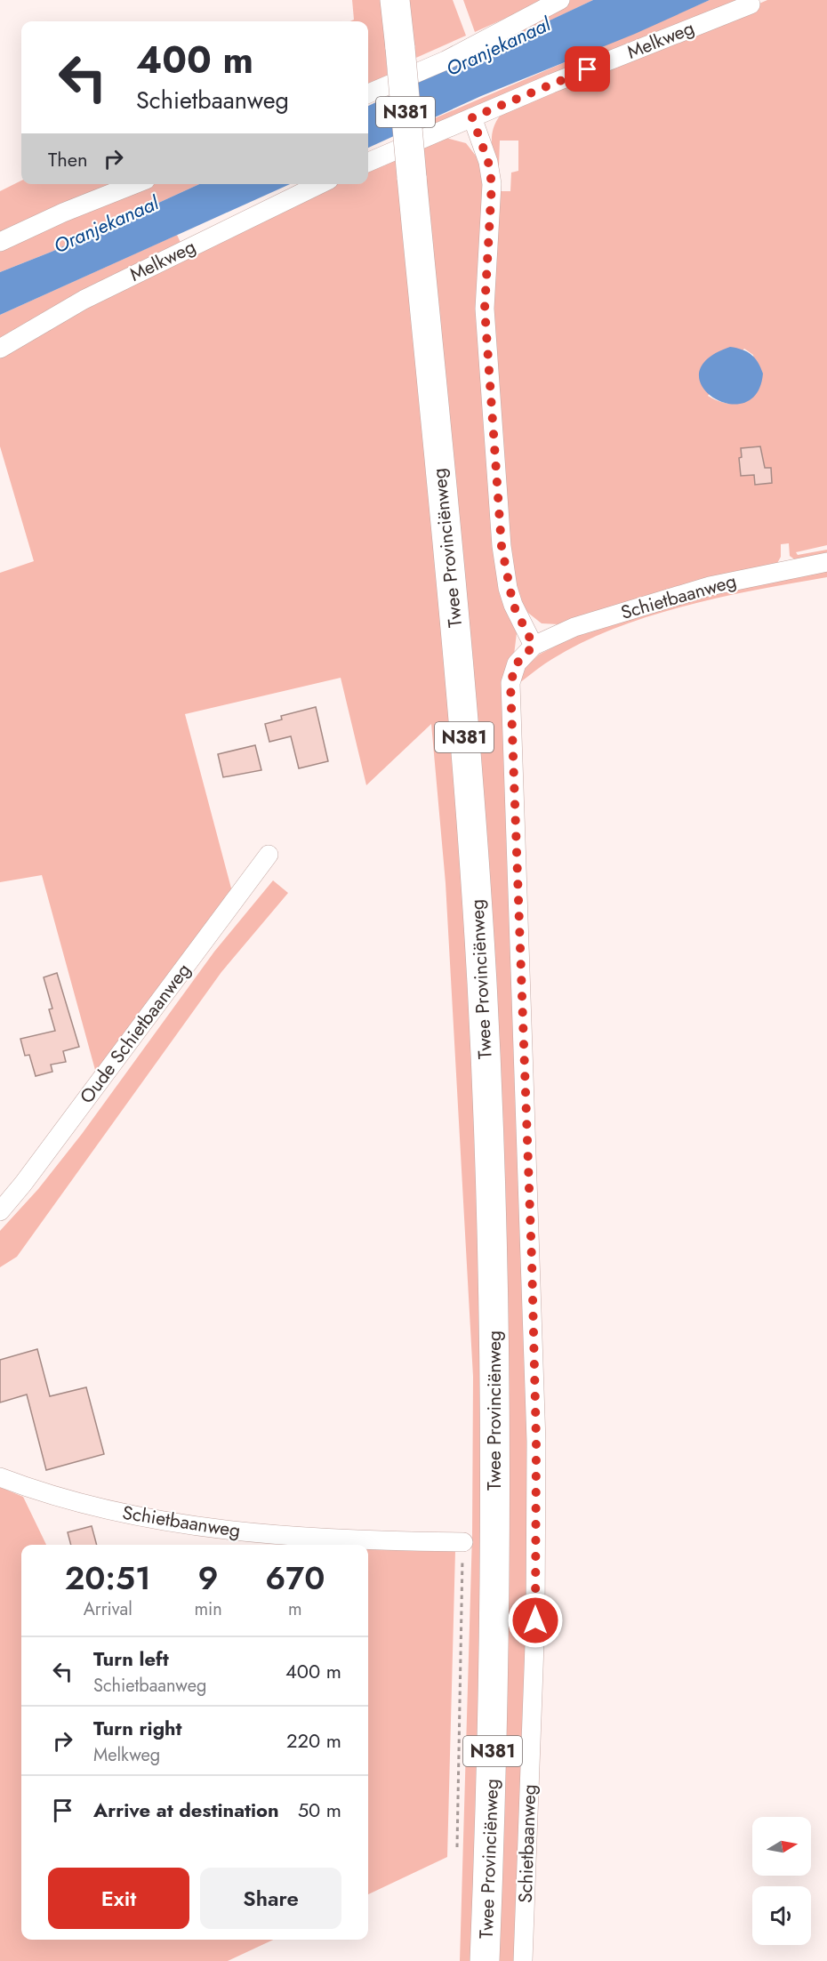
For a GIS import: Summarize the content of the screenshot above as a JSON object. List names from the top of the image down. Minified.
{"streets":{"main road":["N381","Twee Provinciënweg"],"street":["Melkweg","Schietbaanweg","Oude Schietbaanweg"]},"water":["Oranjekanaal"],"north":"right","page":{"turn":["400 m","Schietbaanweg"],"then":"Then","eta":["20:51","Arrival","9","min","670","m"],"list":[{"name":"Turn left","note":"Schietbaanweg","value":"400 m"},{"name":"Turn right","note":"Melkweg","value":"220 m"},{"name":"Arrive at destination","value":"50 m"}],"buttons":["Exit","Share"]}}
